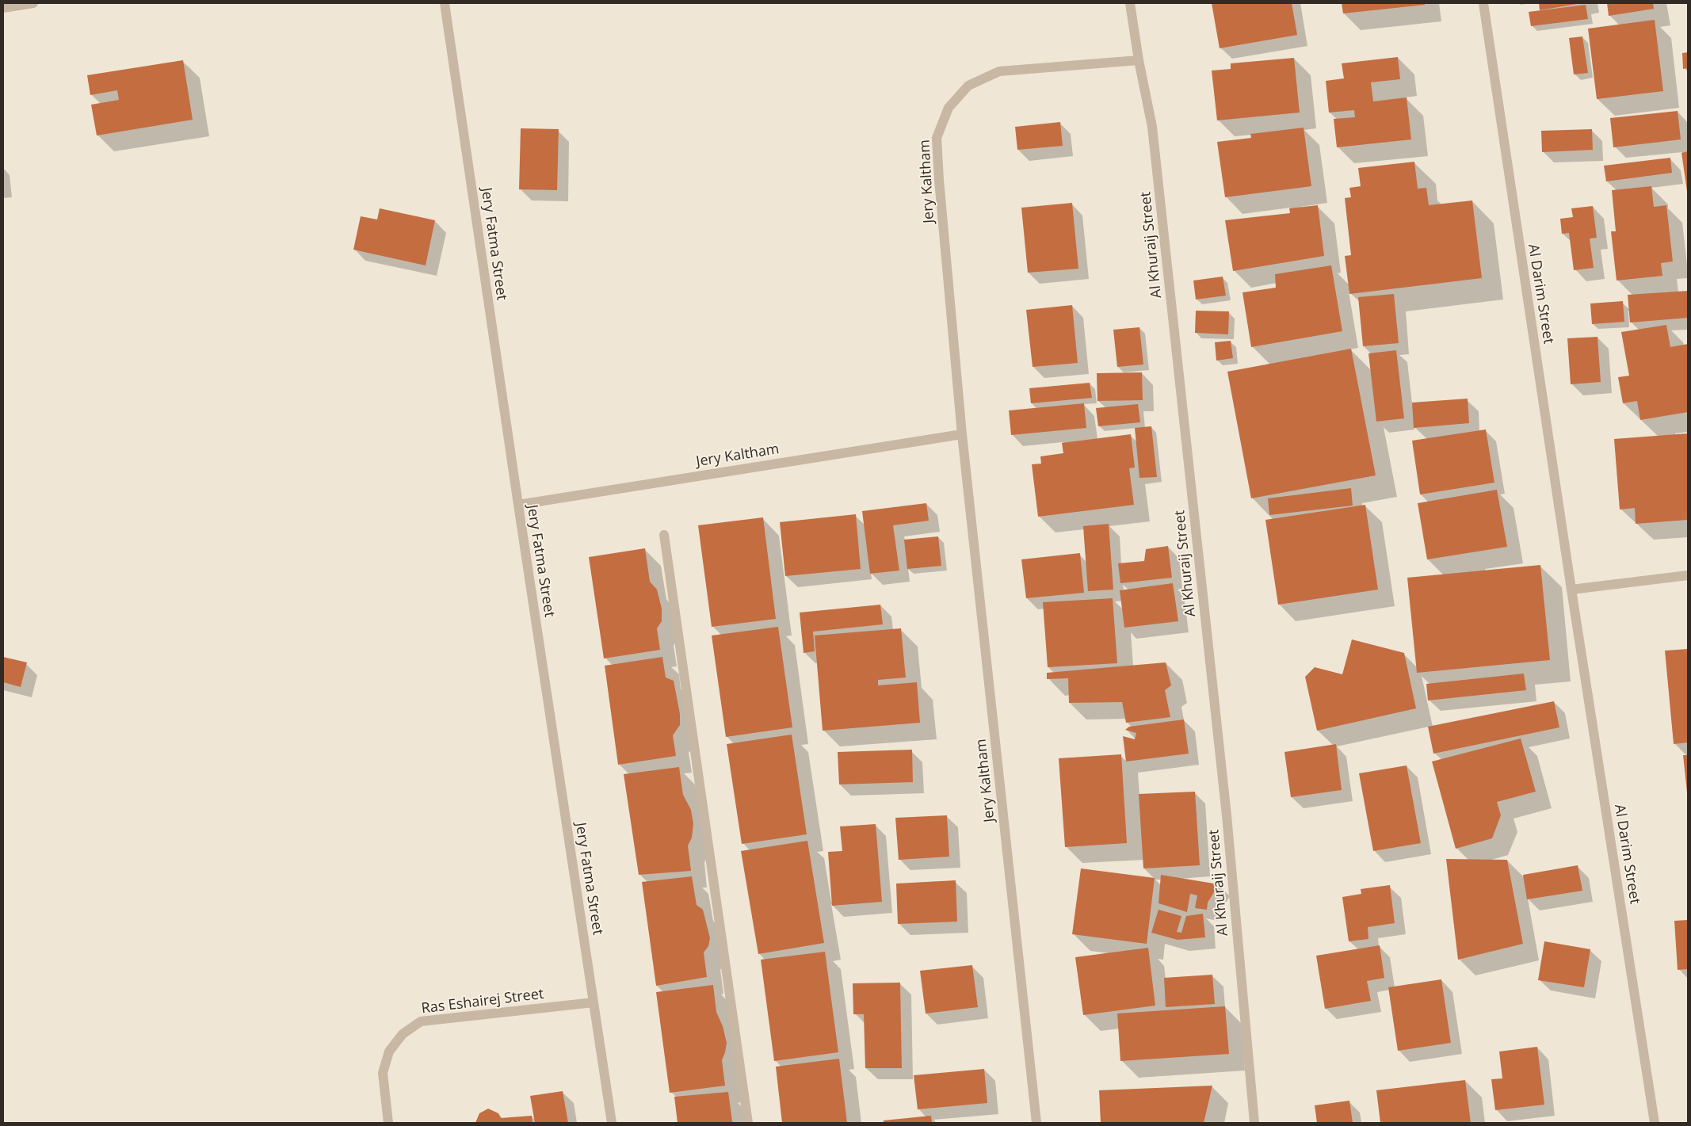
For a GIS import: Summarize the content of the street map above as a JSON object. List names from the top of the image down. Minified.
{"streets":{"street":["Jery Kaltham","Jery Fatma Street","Al Khuraij Street","Al Darim Street","Ras Eshairej Street"]},"crossings":[["Jery Kaltham","Jery Fatma Street"],["Jery Kaltham","Al Khuraij Street"],["Jery Fatma Street","Ras Eshairej Street"]]}
